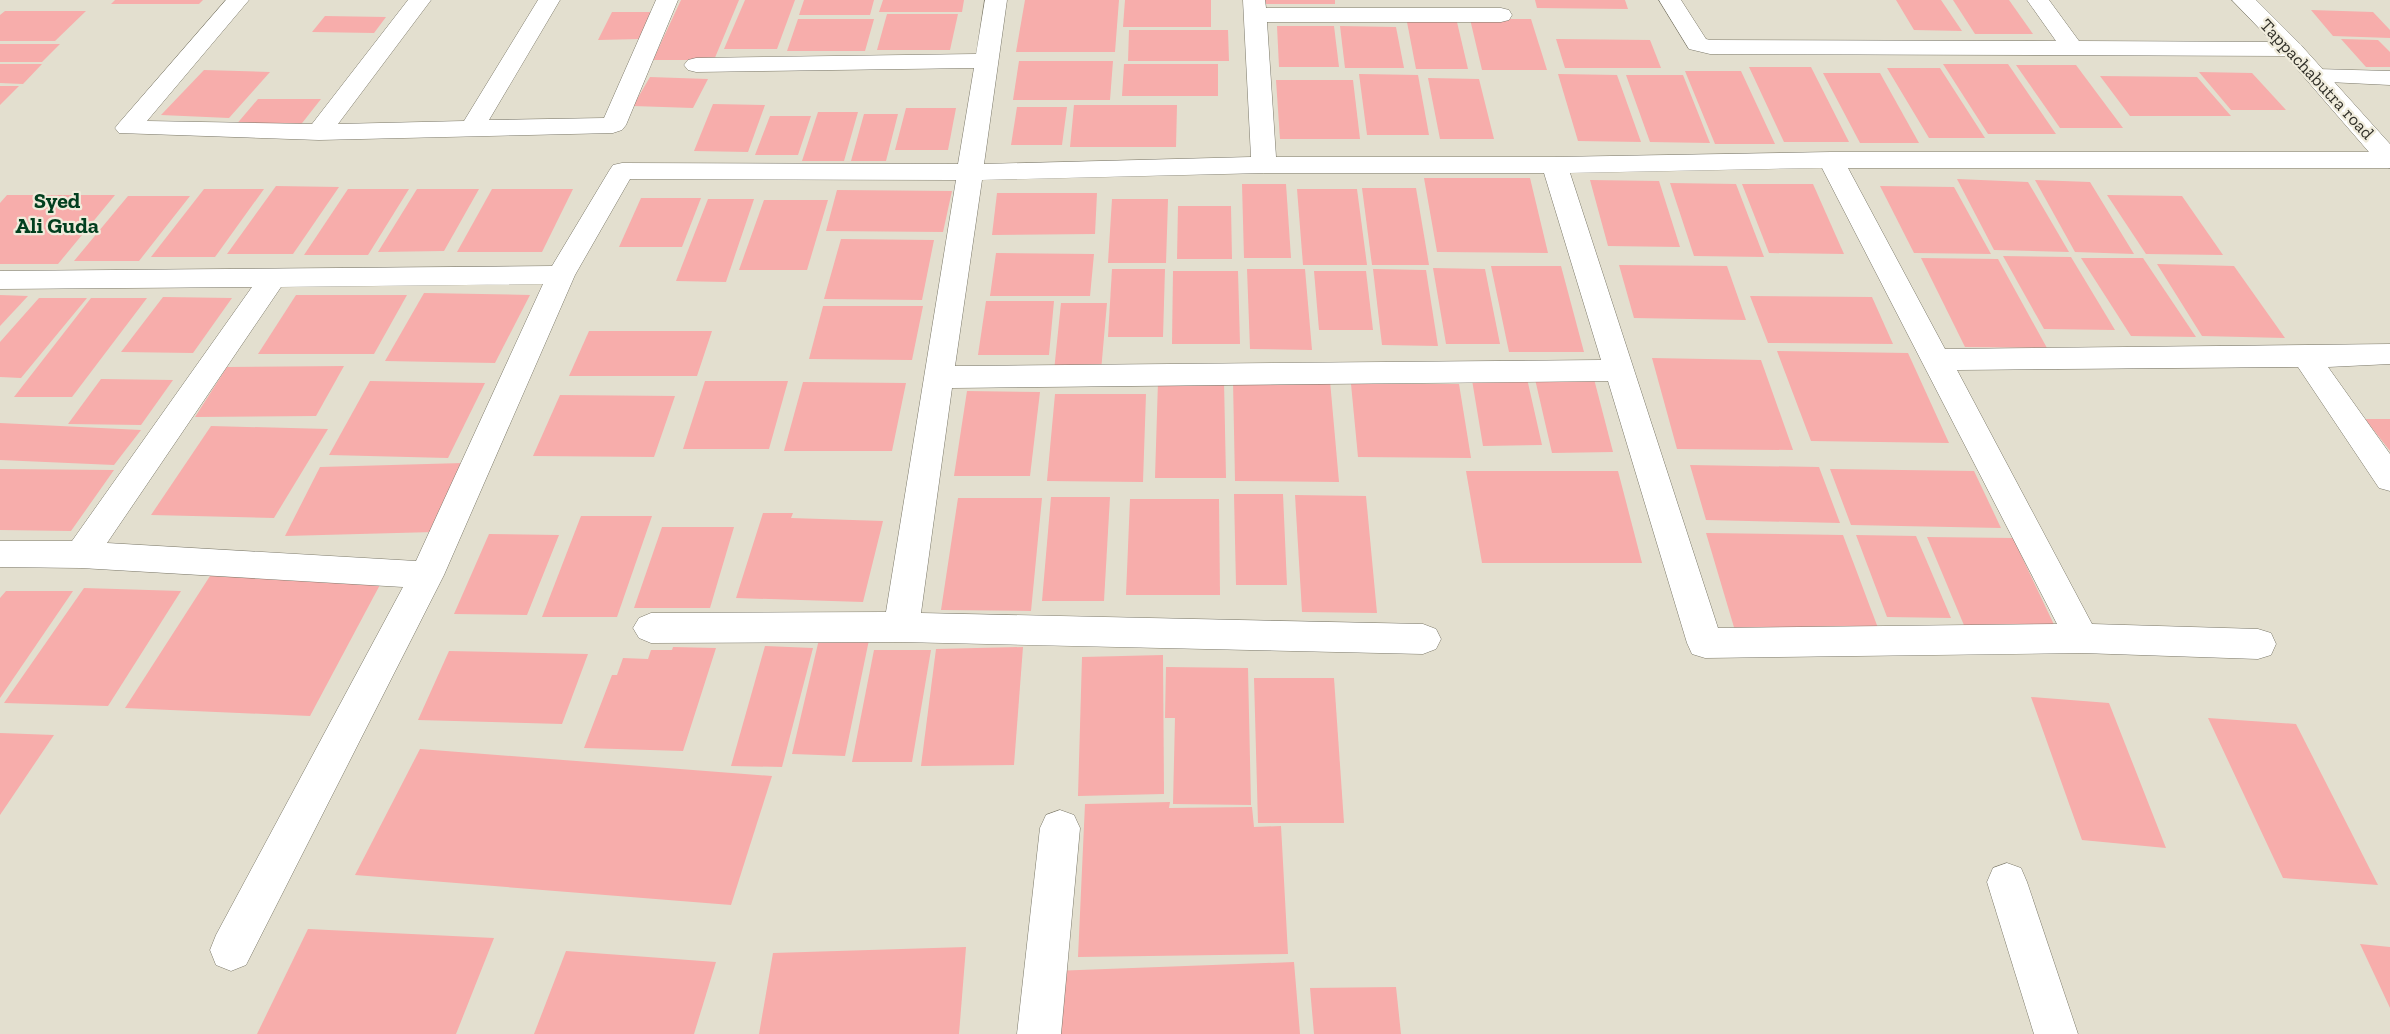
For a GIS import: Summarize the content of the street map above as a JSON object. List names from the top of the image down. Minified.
{"streets":{"street":["Tappachabutra road"]},"districts":["Syed Ali Guda"]}
